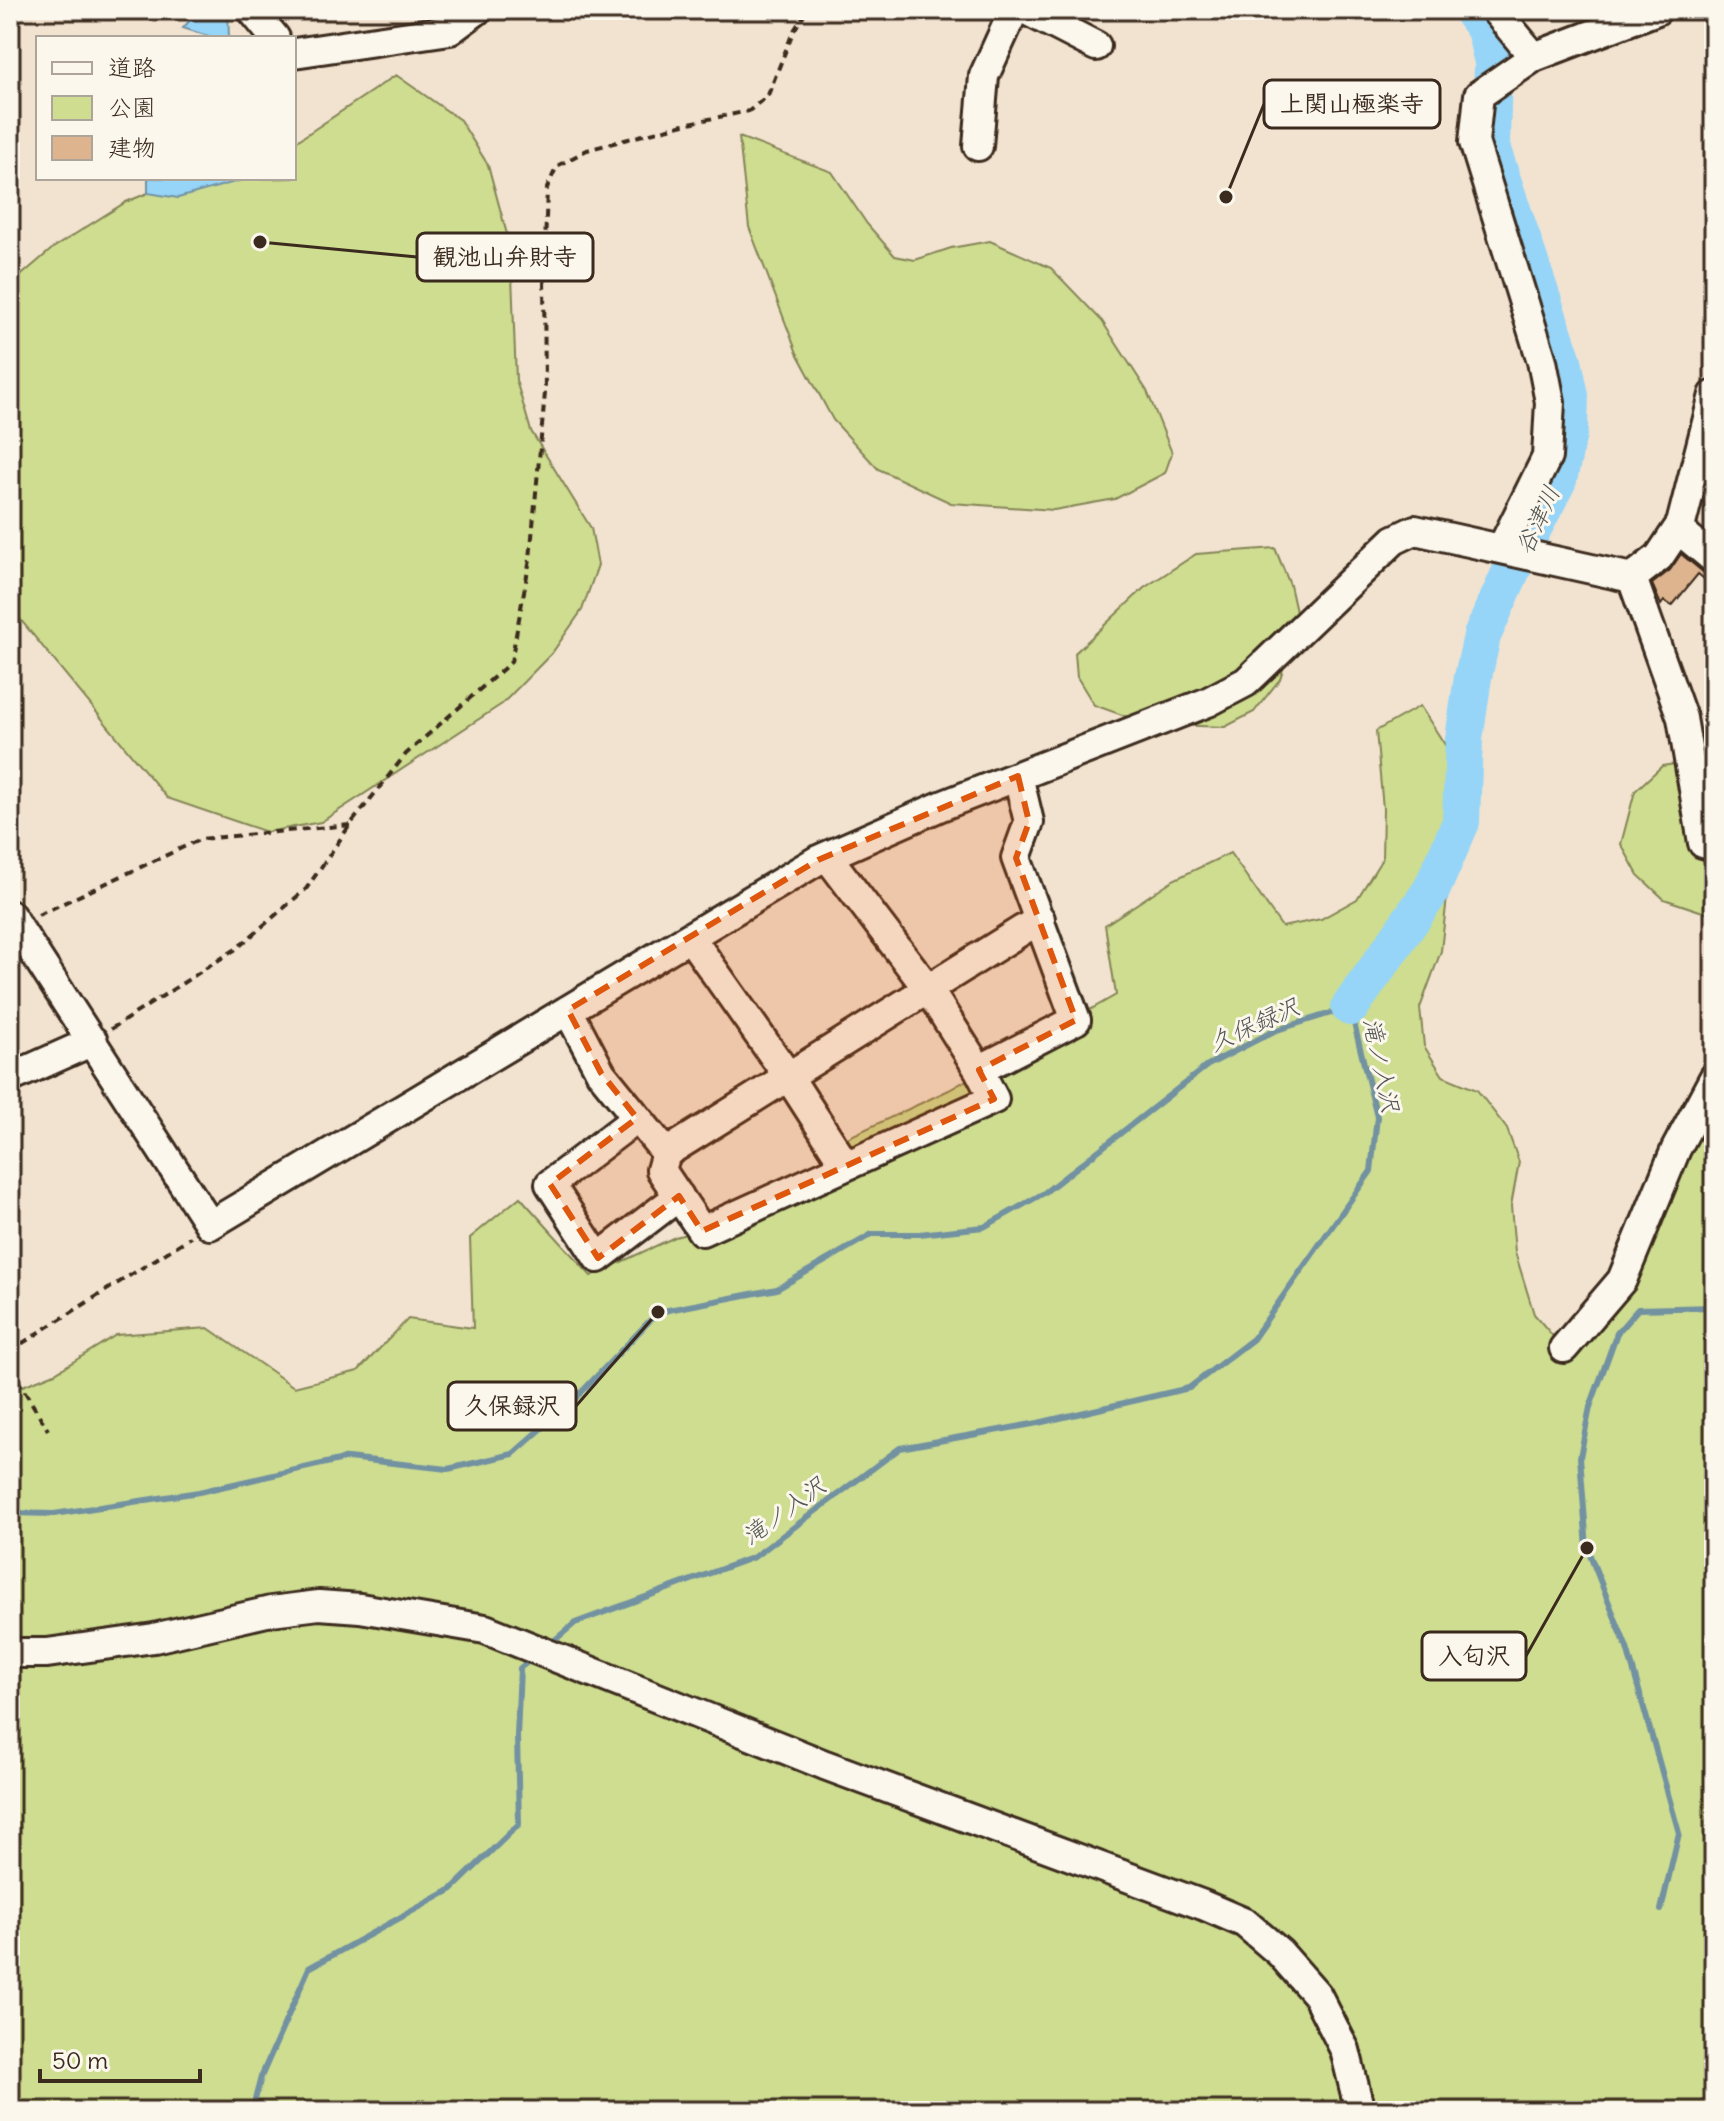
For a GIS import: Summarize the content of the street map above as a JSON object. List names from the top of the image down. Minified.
{"water":["谷津川","久保録沢","滝ノ入沢"],"places":["上関山極楽寺","観池山弁財寺","久保録沢","入匂沢"],"legend":["道路","公園","建物"],"scale_bar":"50 m"}
